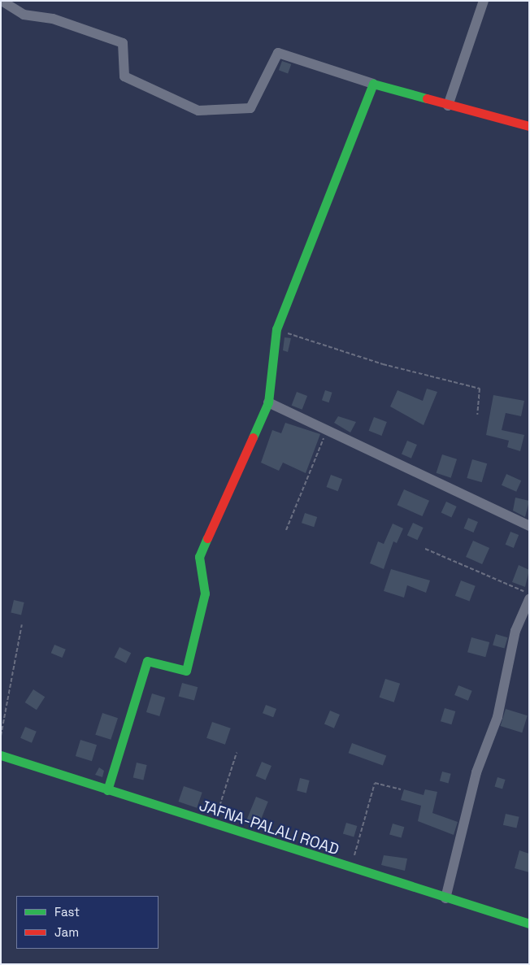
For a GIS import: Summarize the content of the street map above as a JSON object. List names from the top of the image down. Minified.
{"streets":{"street":["JAFNA-PALALI ROAD"]},"legend":["Fast","Jam"]}
